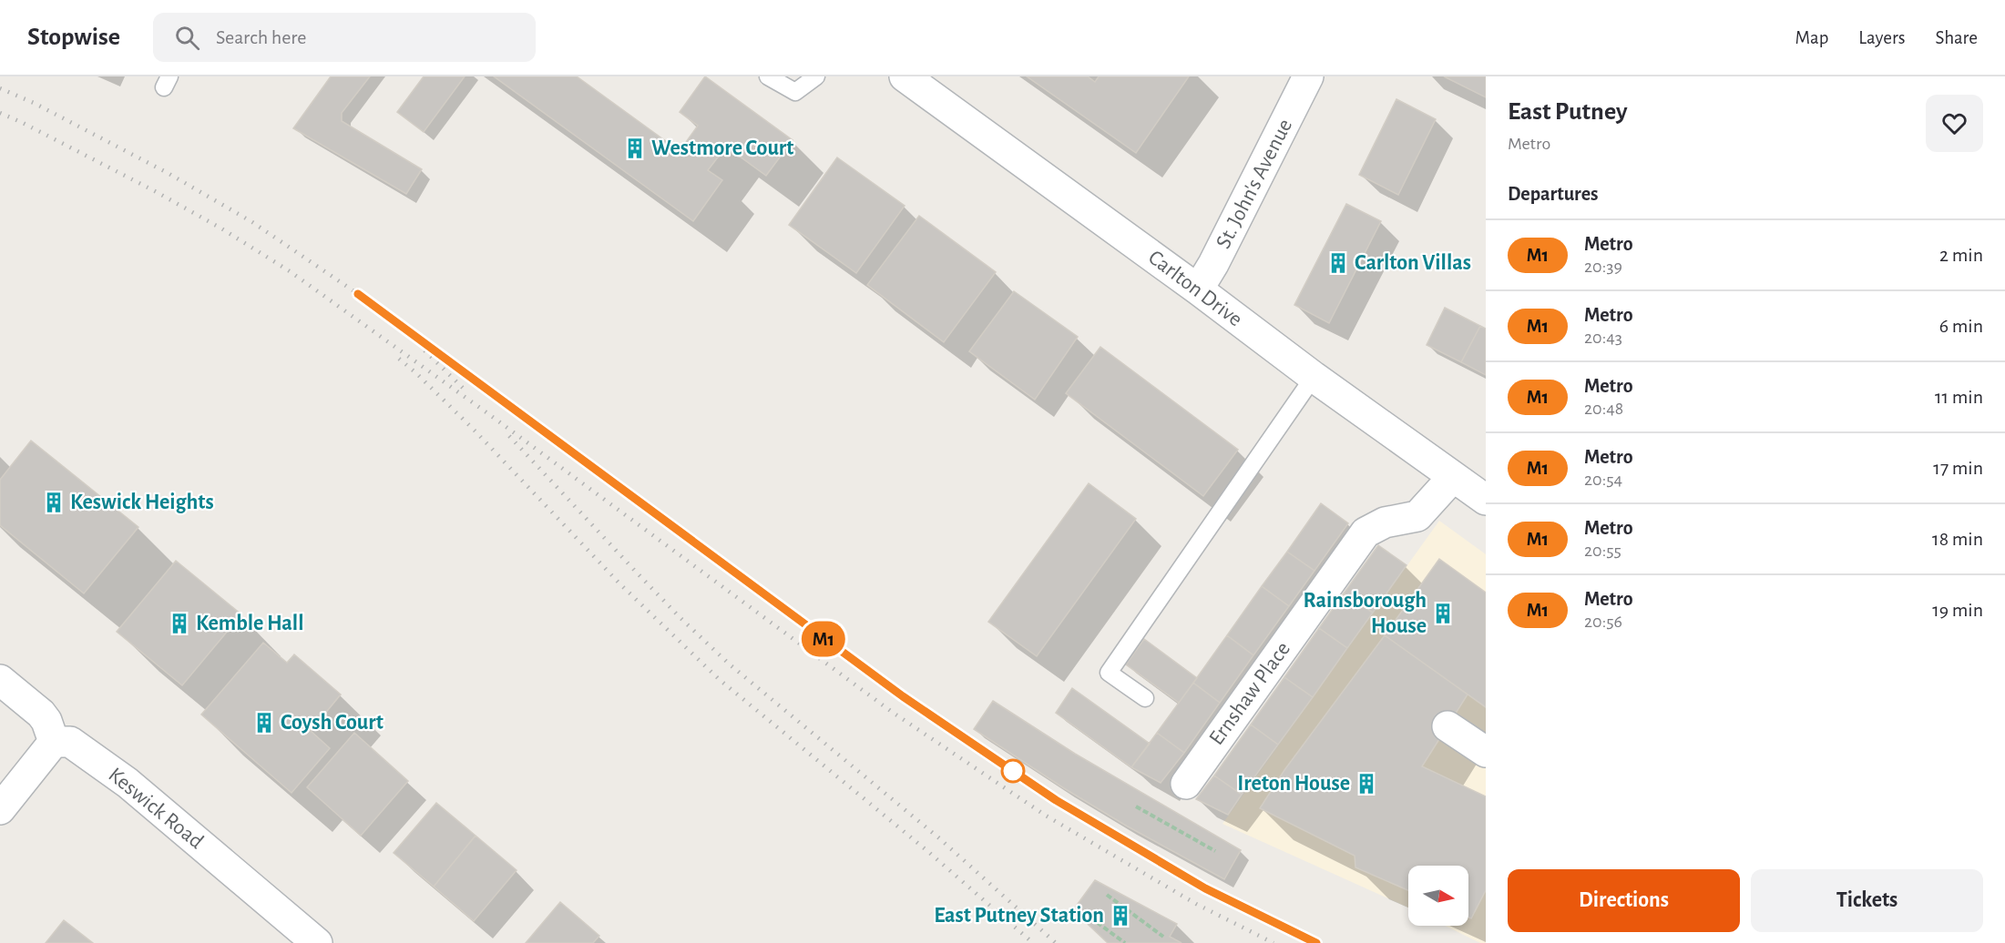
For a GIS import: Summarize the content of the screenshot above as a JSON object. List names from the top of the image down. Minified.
{"streets":{"street":["St. John's Avenue","Carlton Drive","Ernshaw Place","Keswick Road"]},"crossings":[["St. John's Avenue","Carlton Drive"],["Carlton Drive","Ernshaw Place"]],"places":{"building":["Westmore Court","Carlton Villas","Keswick Heights","Rainsborough House","Kemble Hall","Coysh Court","Ireton House","East Putney Station"]},"lines":["metro line M1"],"north":"right","page":{"header":"Stopwise","search":"Search here","nav":["Map","Layers","Share"],"on_map":"M1","heading":[["East Putney","Metro"],"Departures"],"list":[{"mark":"M1","name":"Metro","note":"20:39","value":"2 min"},{"mark":"M1","name":"Metro","note":"20:43","value":"6 min"},{"mark":"M1","name":"Metro","note":"20:48","value":"11 min"},{"mark":"M1","name":"Metro","note":"20:54","value":"17 min"},{"mark":"M1","name":"Metro","note":"20:55","value":"18 min"},{"mark":"M1","name":"Metro","note":"20:56","value":"19 min"}],"buttons":["Directions","Tickets"]}}
